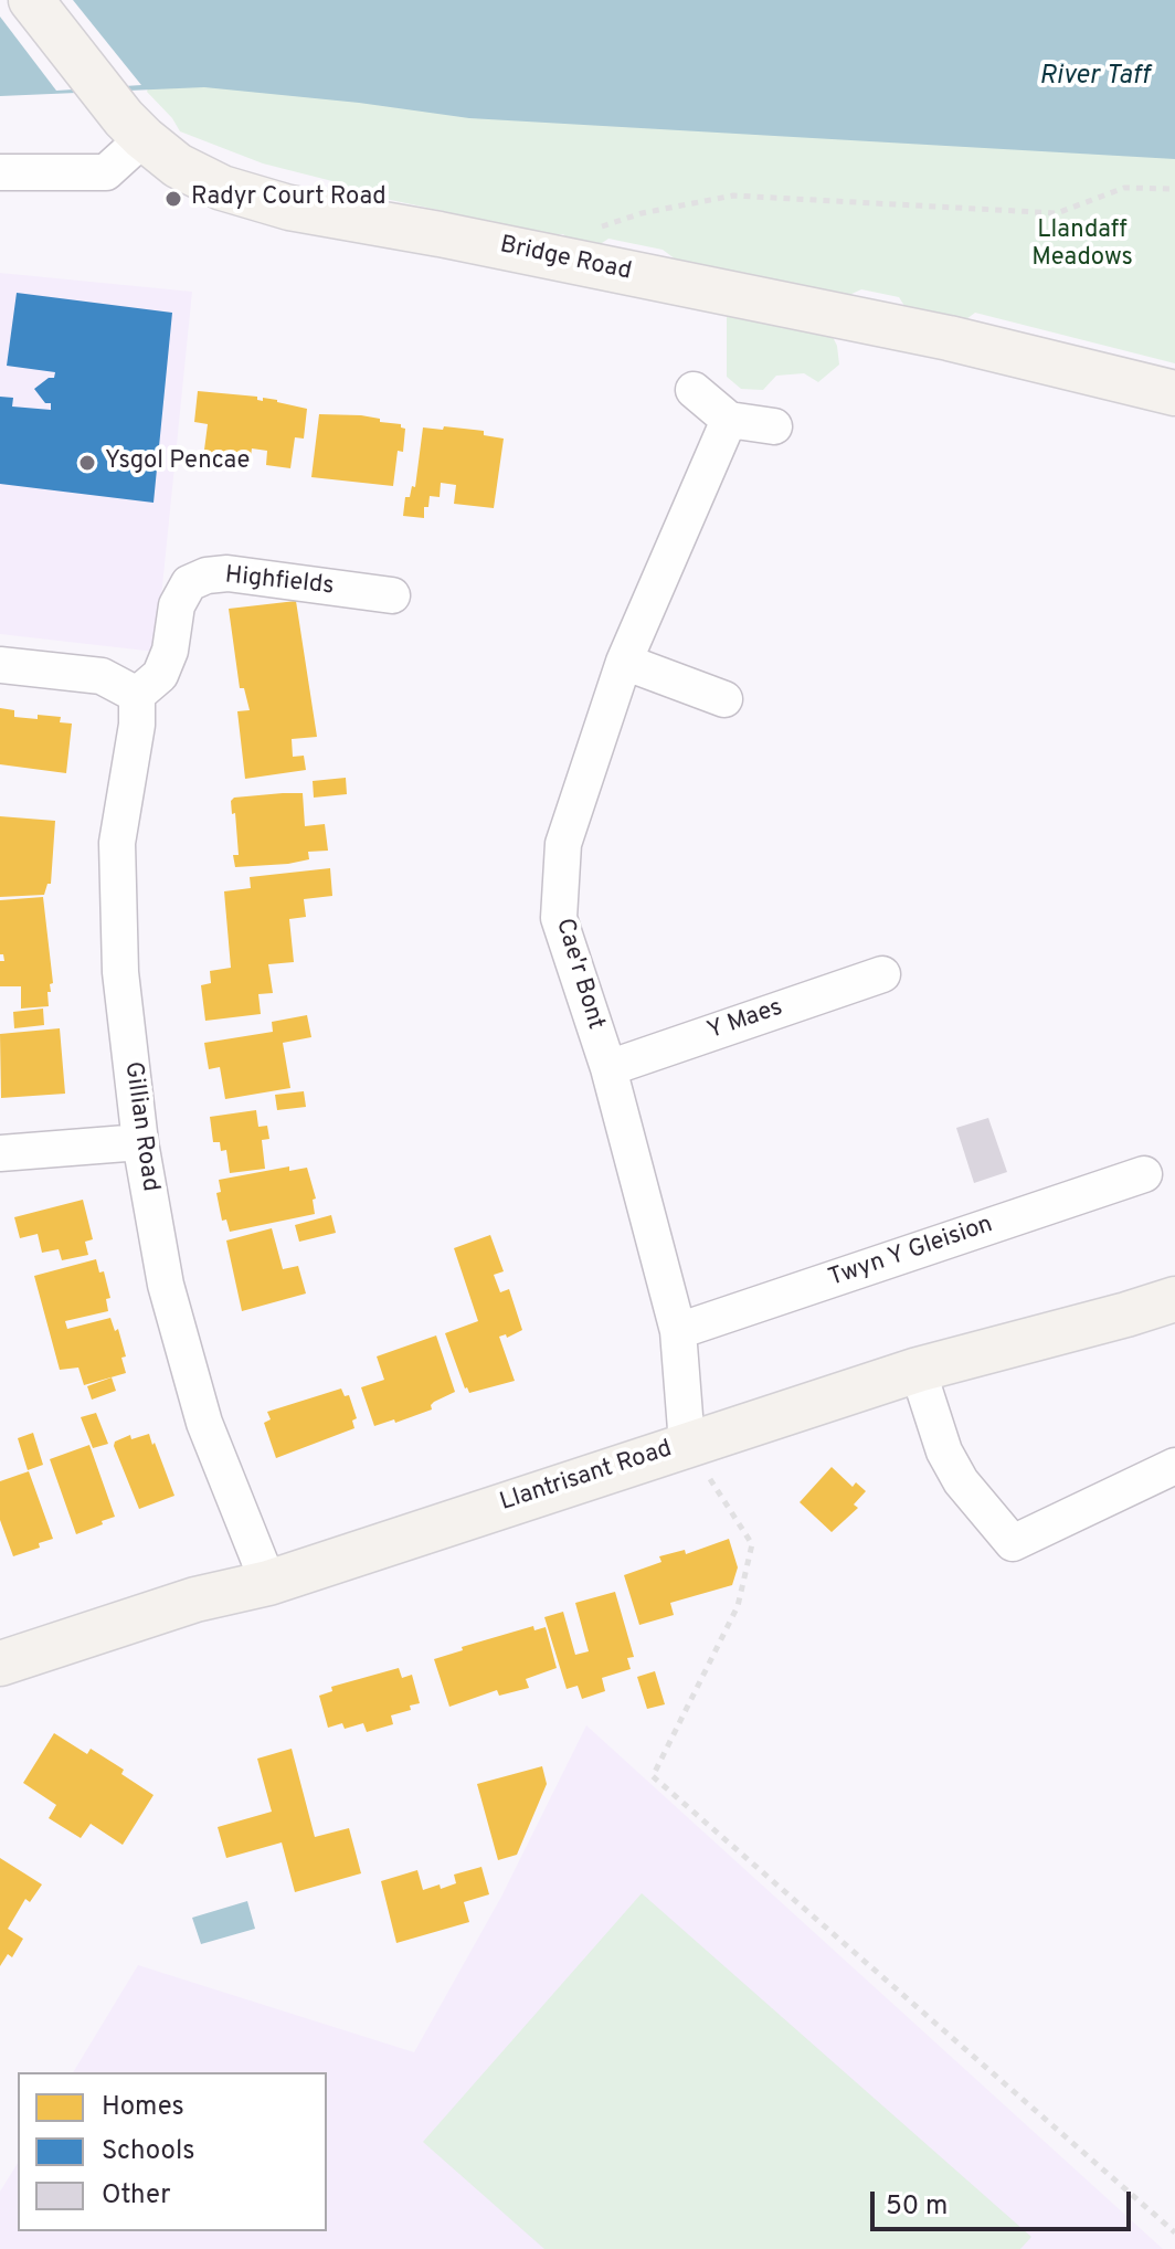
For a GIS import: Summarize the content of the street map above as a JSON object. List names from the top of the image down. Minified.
{"streets":{"main road":["Bridge Road","Llantrisant Road"],"street":["Highfields","Cae'r Bont","Y Maes","Gillian Road","Twyn Y Gleision"]},"crossings":[["Highfields","Gillian Road"],["Cae'r Bont","Y Maes"],["Cae'r Bont","Twyn Y Gleision"],["Cae'r Bont","Llantrisant Road"],["Gillian Road","Llantrisant Road"]],"water":["River Taff"],"parks":["Llandaff Meadows"],"places":["Radyr Court Road","Ysgol Pencae"],"legend":["Homes","Schools","Other"],"scale_bar":"50 m"}
